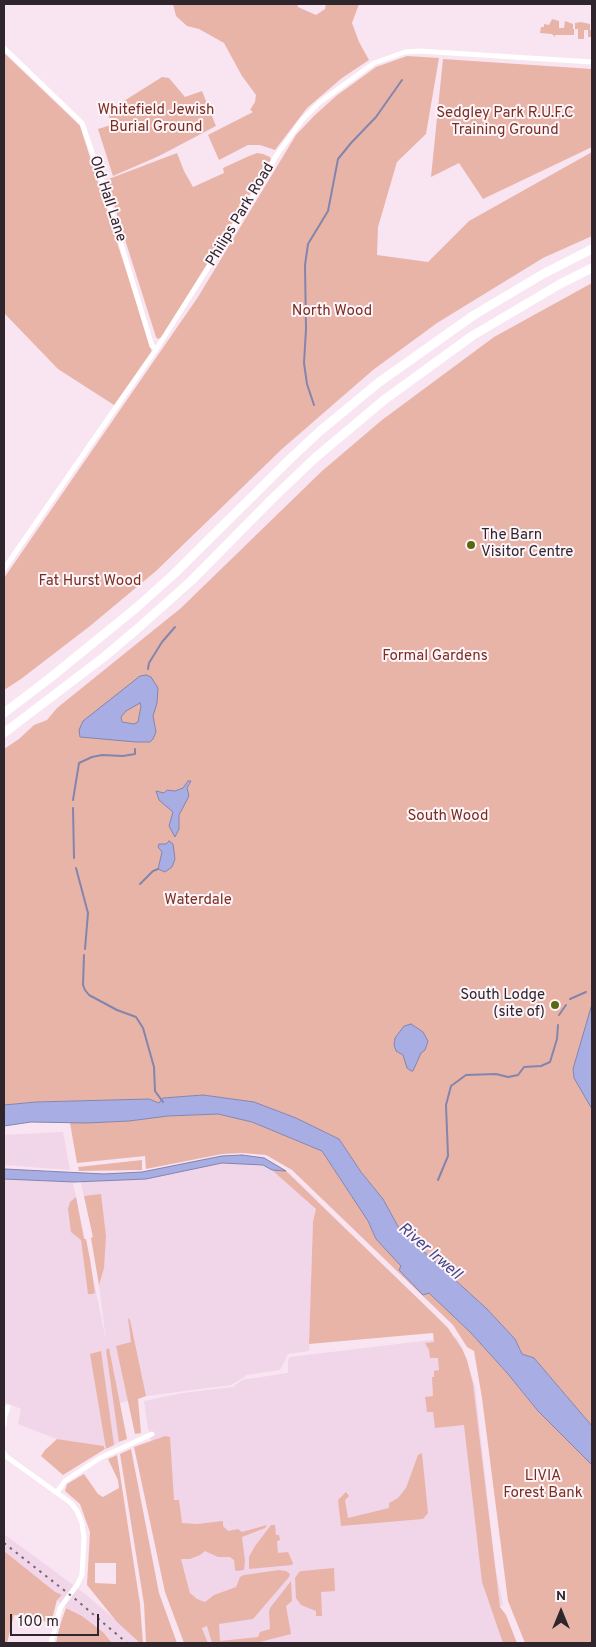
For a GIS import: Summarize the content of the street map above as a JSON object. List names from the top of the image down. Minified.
{"streets":{"street":["Old Hall Lane","Philips Park Road"]},"crossings":[["Old Hall Lane","Philips Park Road"]],"water":["River Irwell"],"parks":["Whitefield Jewish Burial Ground","Sedgley Park R.U.F.C Training Ground","North Wood","Fat Hurst Wood","Formal Gardens","South Wood","Waterdale","LIVIA Forest Bank"],"places":["The Barn Visitor Centre","South Lodge (site of)"],"scale_bar":"100 m","north":"top"}
